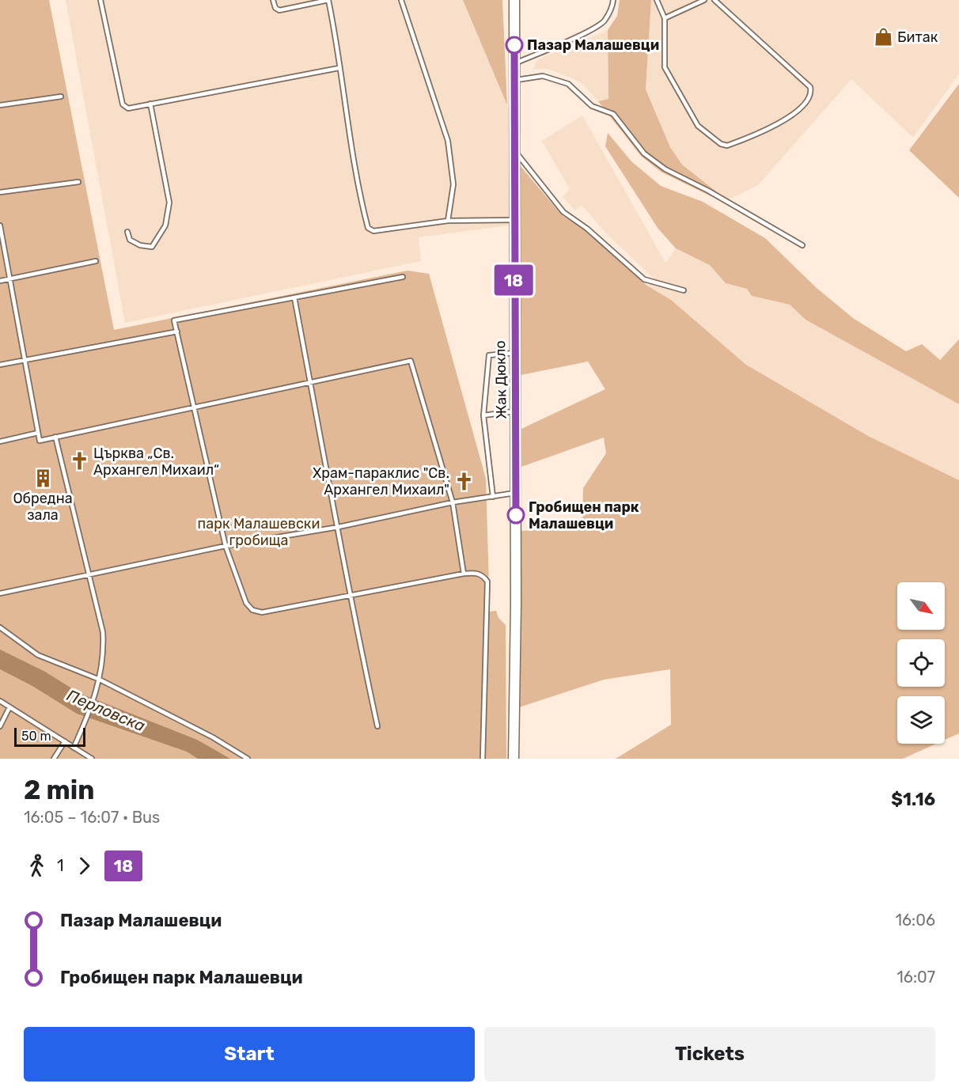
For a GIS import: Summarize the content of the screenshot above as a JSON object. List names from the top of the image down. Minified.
{"streets":{"street":["Жак Дюкло"]},"water":["Перловска"],"parks":["парк Малашевски гробища"],"places":{"shop":["Битак"],"other":["Пазар Малашевци","Гробищен парк Малашевци"],"church":["Църква „Св. Архангел Михаил“","Храм-параклис \"Св. Архангел Михаил\""],"building":["Обредна зала"]},"lines":["bus line 18"],"scale_bar":"50 m","north":"bottom right","page":{"on_map":"18","scale":"50 m","heading":["2 min","16:05 – 16:07 · Bus","$1.16"],"legs":["1","18"],"list":[{"name":"Пазар Малашевци","value":"16:06"},{"name":"Гробищен парк Малашевци","value":"16:07"}],"buttons":["Start","Tickets"]}}
